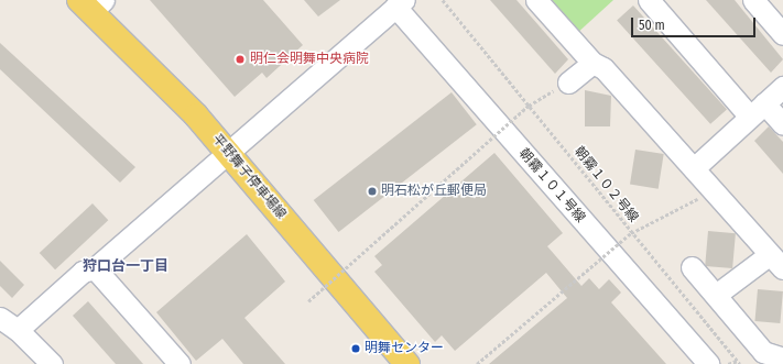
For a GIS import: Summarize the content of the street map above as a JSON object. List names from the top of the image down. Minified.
{"streets":{"main road":["平野舞子停車場線"],"street":["朝霧１０１号線"],"path":["朝霧１０２号線"]},"districts":["狩口台一丁目"],"places":["明仁会明舞中央病院","明石松が丘郵便局","明舞センター"],"scale_bar":"50 m"}
